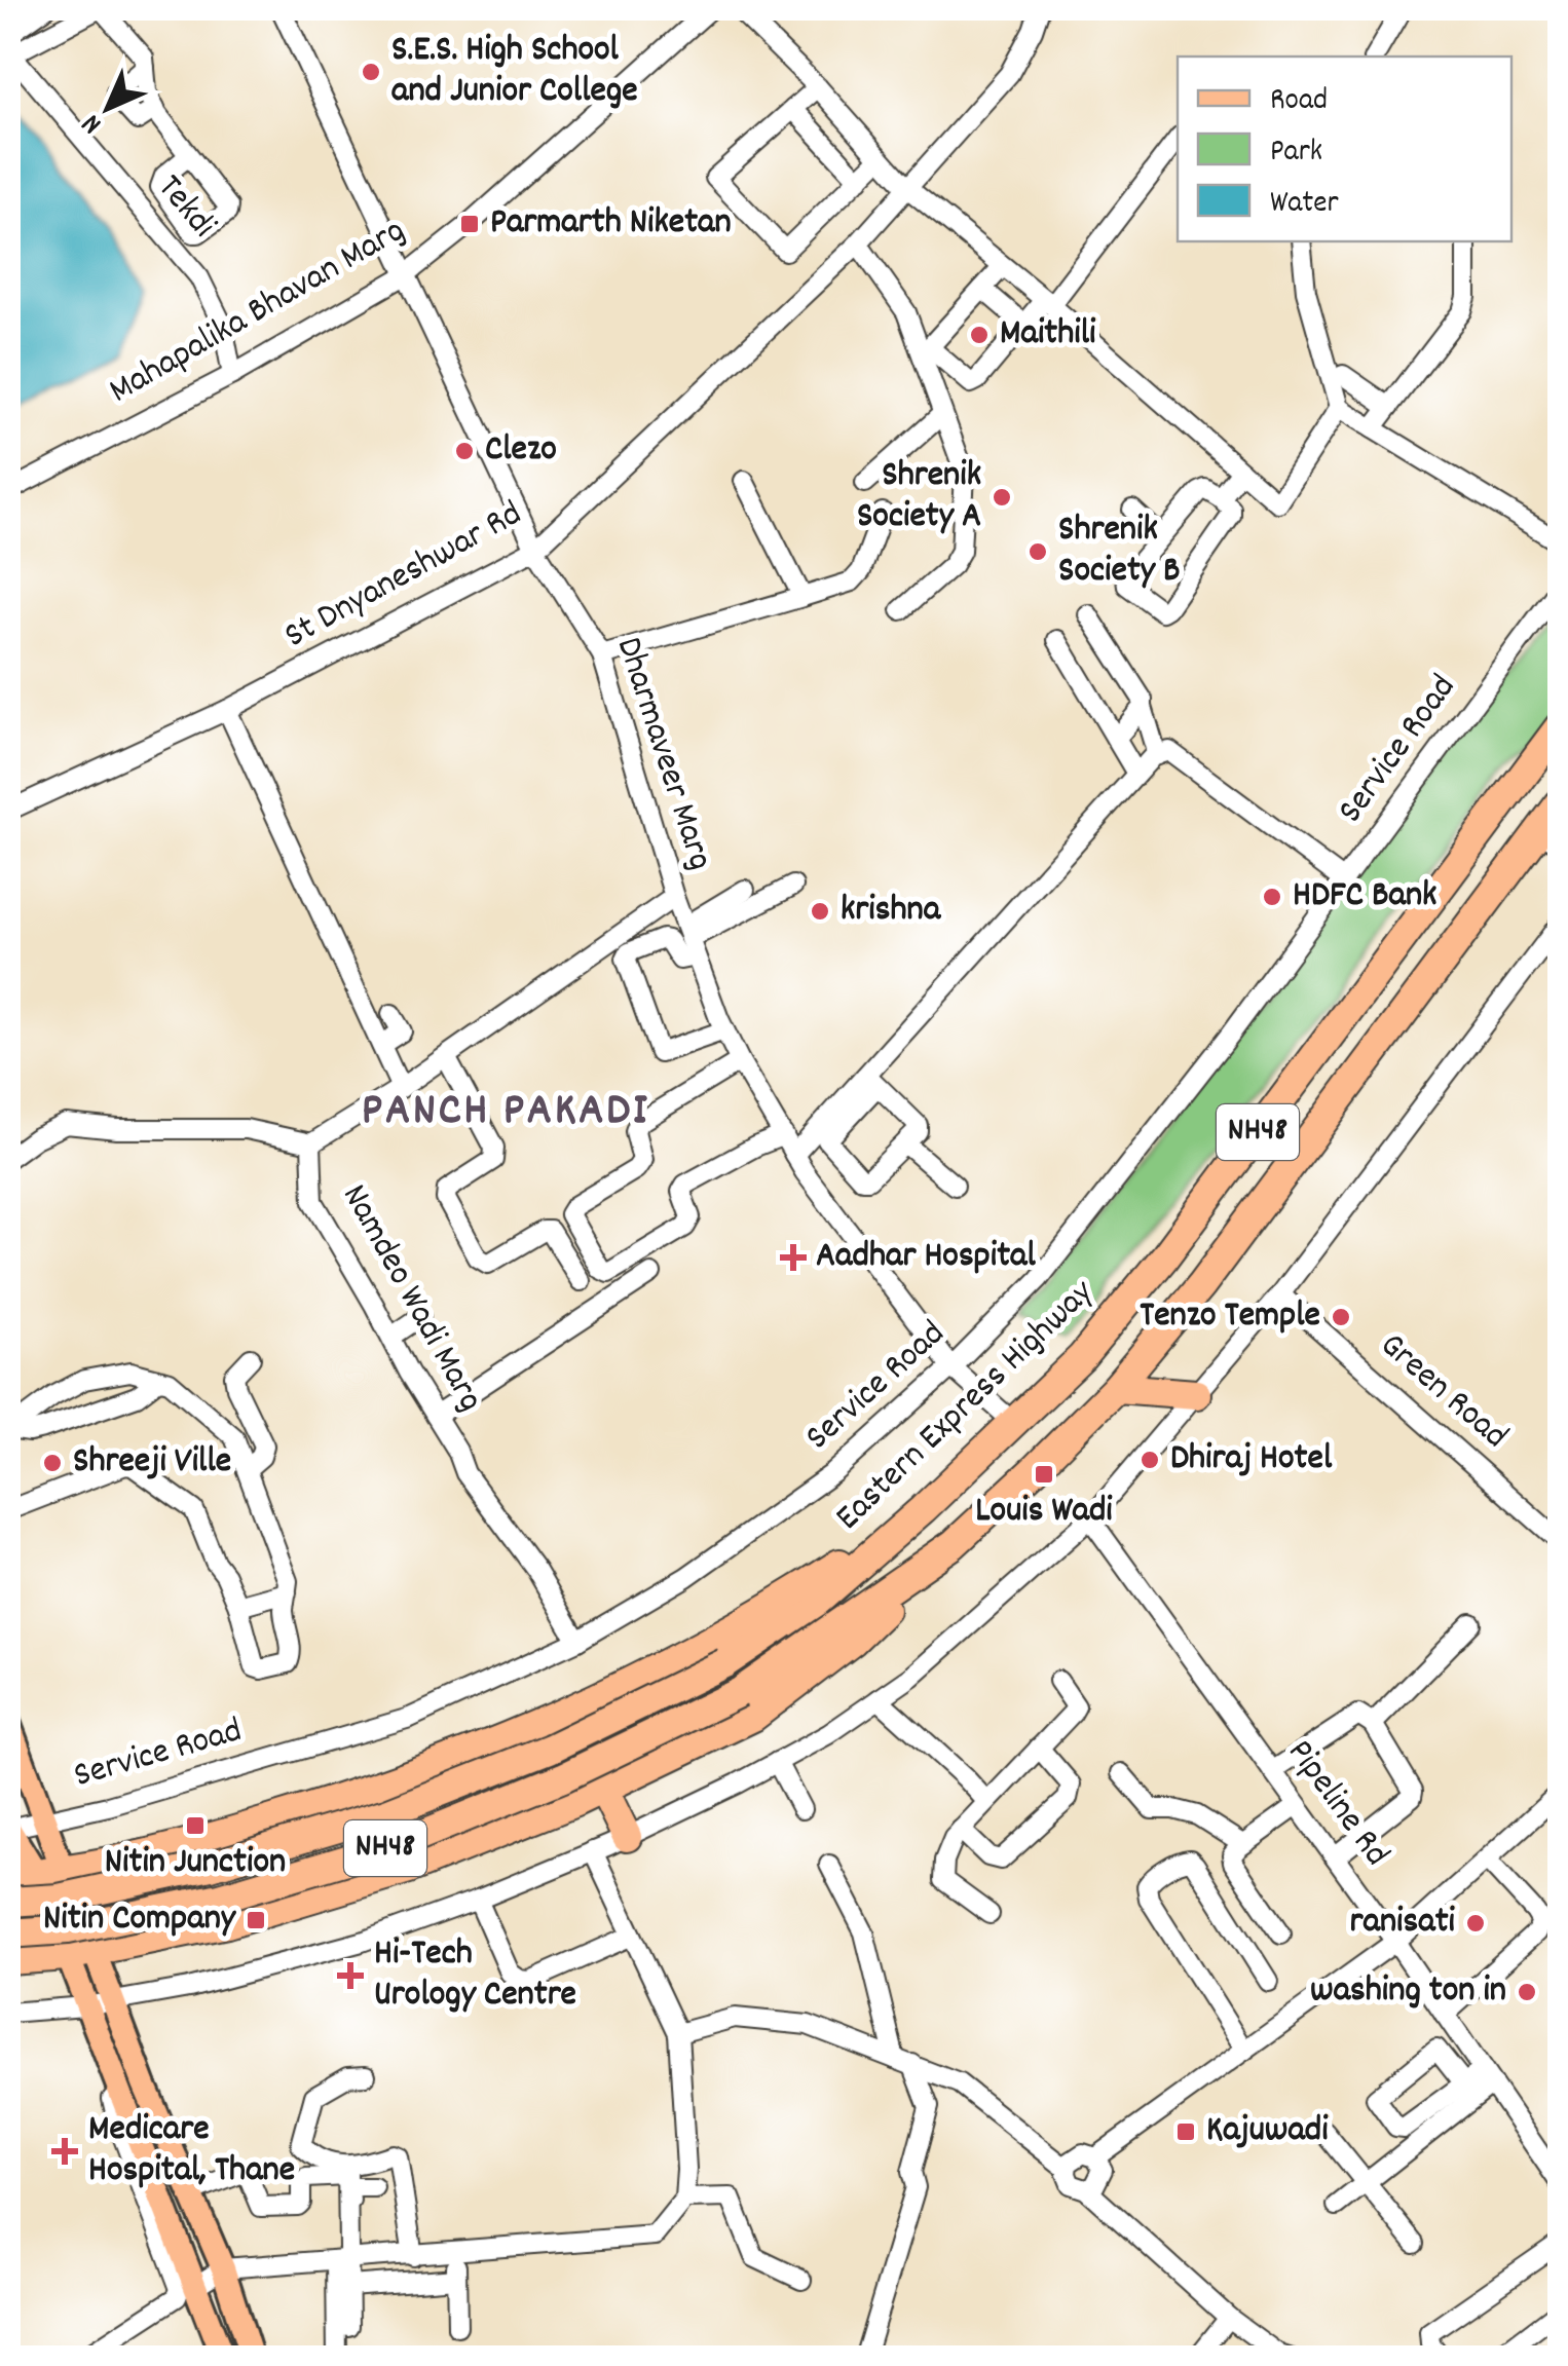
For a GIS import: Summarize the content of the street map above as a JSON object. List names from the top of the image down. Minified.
{"streets":{"highway":["NH48","Eastern Express Highway"],"street":["Tekdi","Mahapalika Bhavan Marg","St Dnyaneshwar Rd","Service Road","Dharmaveer Marg","Namdeo Wadi Marg","Green Road","Pipeline Rd"]},"crossings":[["Tekdi","Mahapalika Bhavan Marg"],["Mahapalika Bhavan Marg","Dharmaveer Marg"],["St Dnyaneshwar Rd","Dharmaveer Marg"],["Service Road","Dharmaveer Marg"],["Service Road","Namdeo Wadi Marg"],["Dharmaveer Marg","Eastern Express Highway"]],"districts":["PANCH PAKADI"],"places":{"other":["S.E.S. High School and Junior College","Maithili","Clezo","Shrenik Society A","Shrenik Society B","HDFC Bank","krishna","Tenzo Temple","Dhiraj Hotel","Shreeji Ville","ranisati","washing ton in"],"transit":["Parmarth Niketan","Louis Wadi","Nitin Junction","Nitin Company","Kajuwadi"],"health":["Aadhar Hospital","Hi-Tech Urology Centre","Medicare Hospital, Thane"]},"legend":["Road","Park","Water"],"north":"bottom left"}
